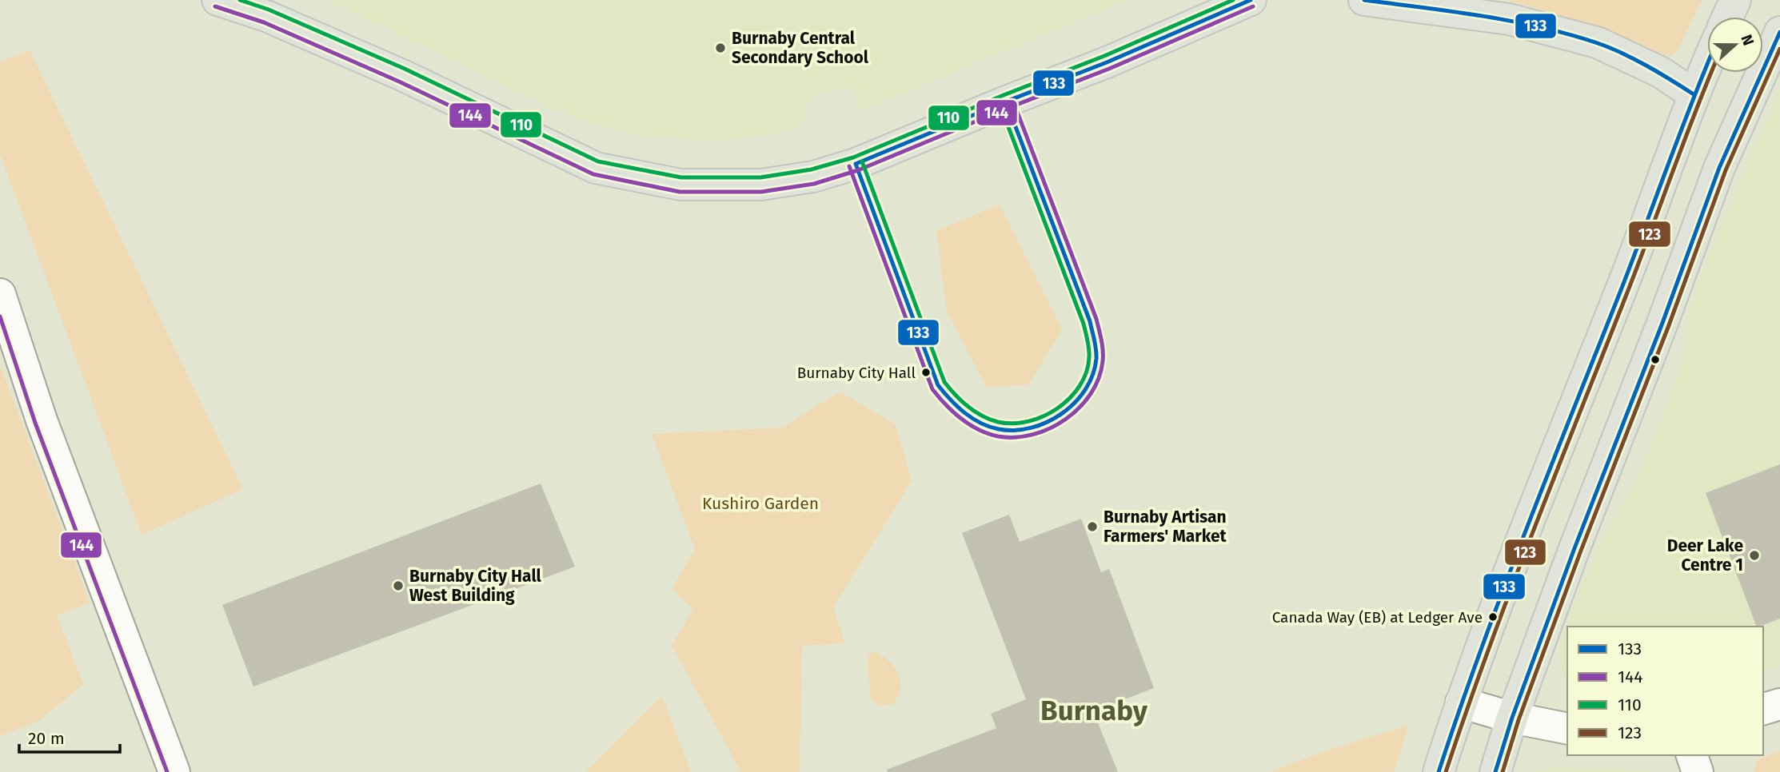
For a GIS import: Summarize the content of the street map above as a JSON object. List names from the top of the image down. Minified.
{"districts":["Burnaby"],"parks":["Kushiro Garden"],"places":["Burnaby Central Secondary School","Burnaby City Hall","Burnaby Artisan Farmers' Market","Deer Lake Centre 1","Burnaby City Hall West Building","Canada Way (EB) at Ledger Ave"],"lines":["transit line 133","transit line 110","transit line 144","transit line 123"],"legend":["133","144","110","123"],"scale_bar":"20 m","north":"right"}
